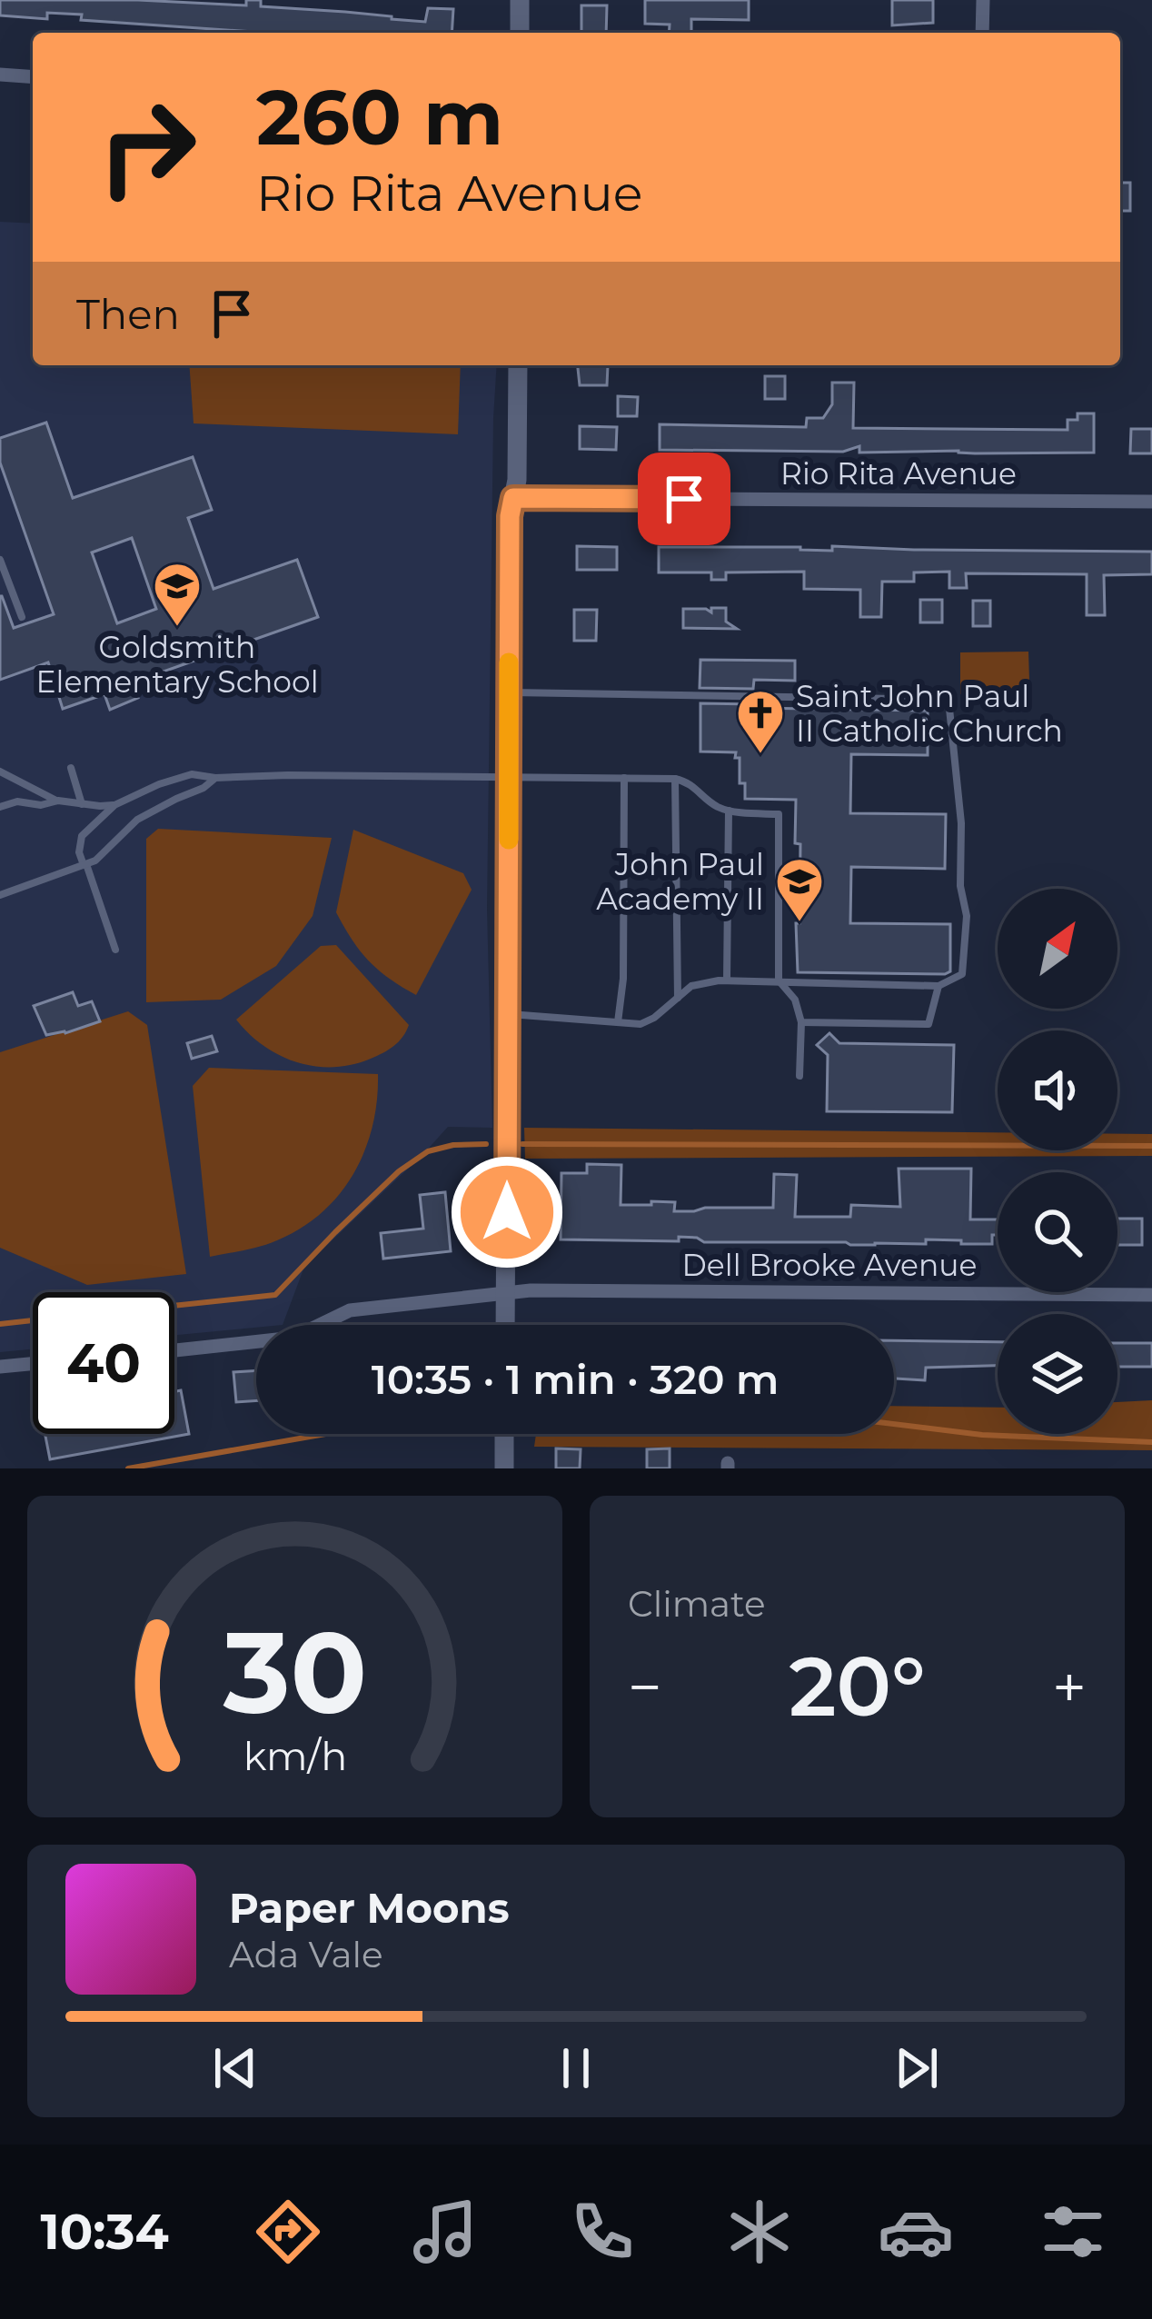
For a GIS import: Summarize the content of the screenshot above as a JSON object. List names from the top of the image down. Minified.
{"streets":{"street":["Rio Rita Avenue","Dell Brooke Avenue"]},"places":{"school or university":["Goldsmith Elementary School","John Paul Academy II"],"church":["Saint John Paul II Catholic Church"]},"north":"top right","page":{"turn":["260 m","Rio Rita Avenue"],"then":"Then","limit":"40","trip":"10:35 · 1 min · 320 m","tile":"Climate","heat":["−","20°","+"],"song":["Paper Moons","Ada Vale"],"tabs":"10:34","gauge":["30","km/h"]}}
